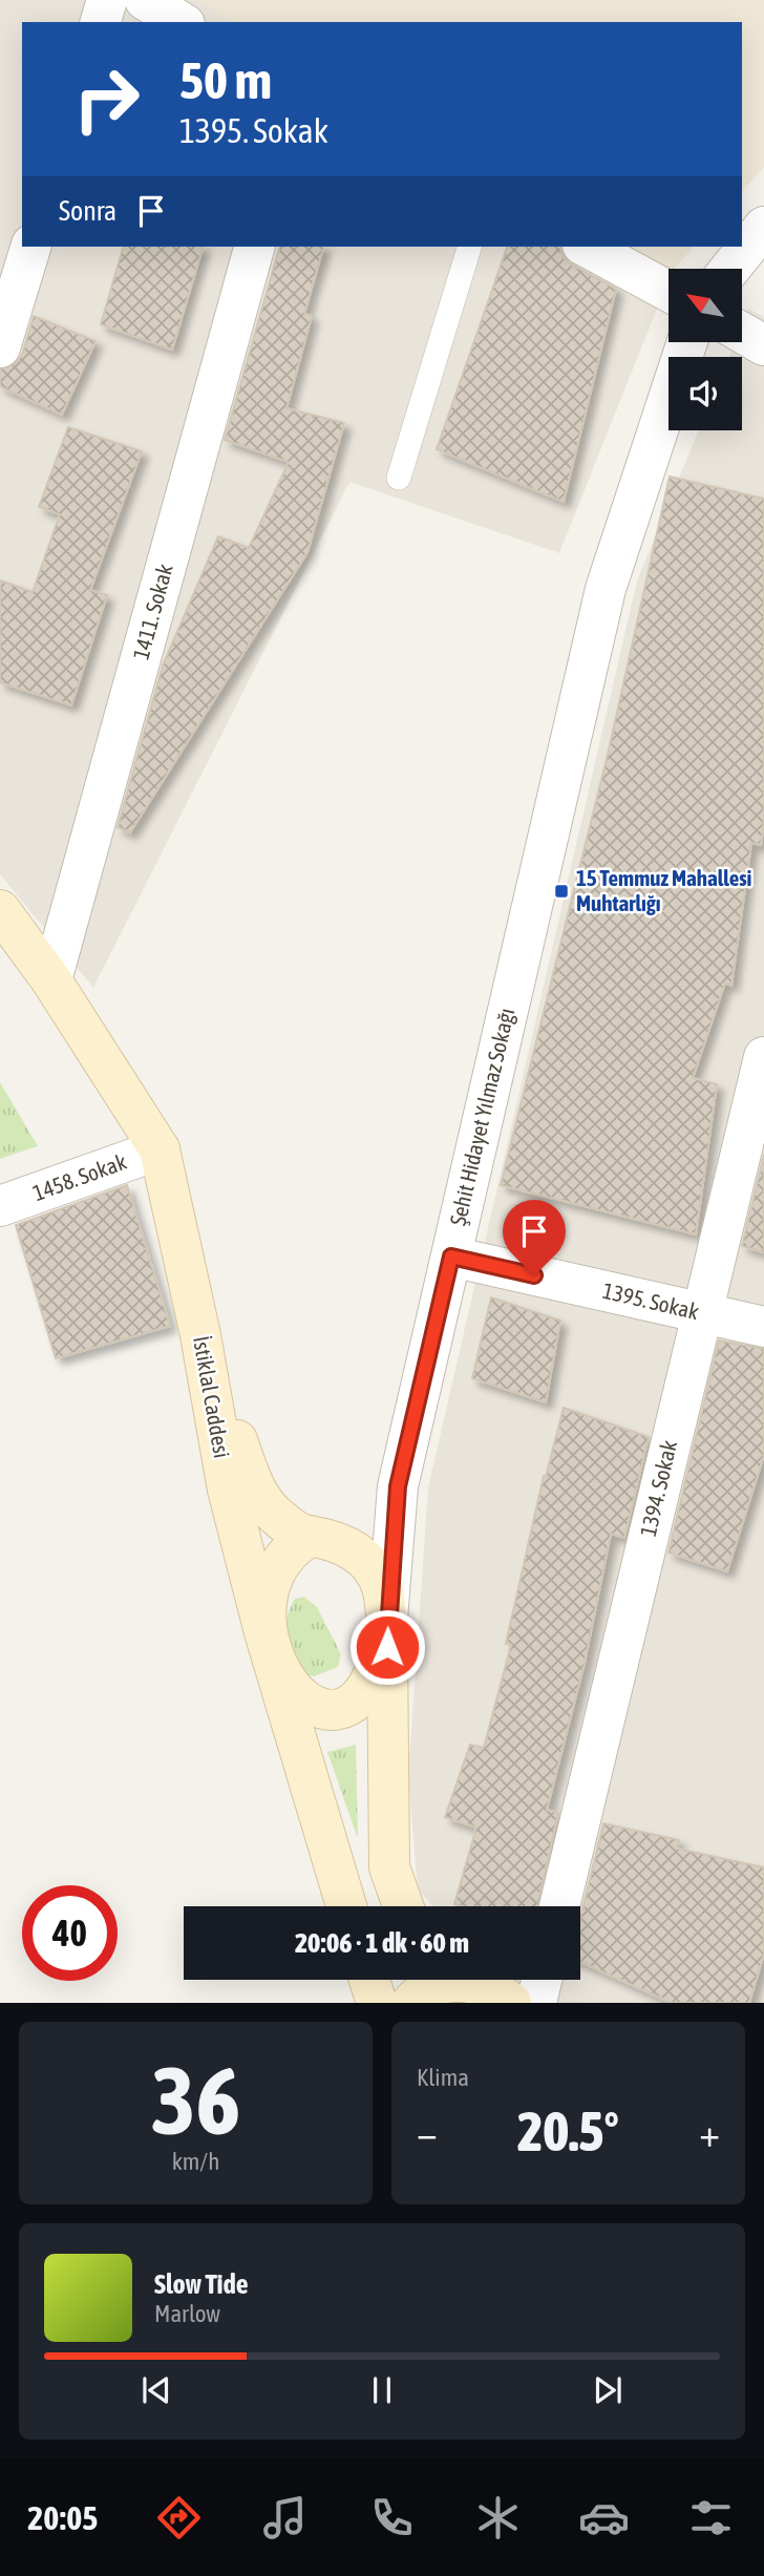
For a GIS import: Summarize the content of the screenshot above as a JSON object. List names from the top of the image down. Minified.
{"streets":{"street":["1411. Sokak","Şehit Hidayet Yılmaz Sokağı","1458. Sokak","1395. Sokak","İstiklal Caddesi","1394. Sokak"]},"crossings":[["1411. Sokak","İstiklal Caddesi"],["Şehit Hidayet Yılmaz Sokağı","1395. Sokak"],["Şehit Hidayet Yılmaz Sokağı","İstiklal Caddesi"],["1458. Sokak","İstiklal Caddesi"],["1395. Sokak","1394. Sokak"]],"places":{"transit":["15 Temmuz Mahallesi Muhtarlığı"]},"north":"top left","page":{"turn":["50 m","1395. Sokak"],"then":"Sonra","limit":"40","trip":"20:06 · 1 dk · 60 m","tile":[["36","km/h"],"Klima"],"heat":["−","20.5°","+"],"song":["Slow Tide","Marlow"],"tabs":"20:05"}}
